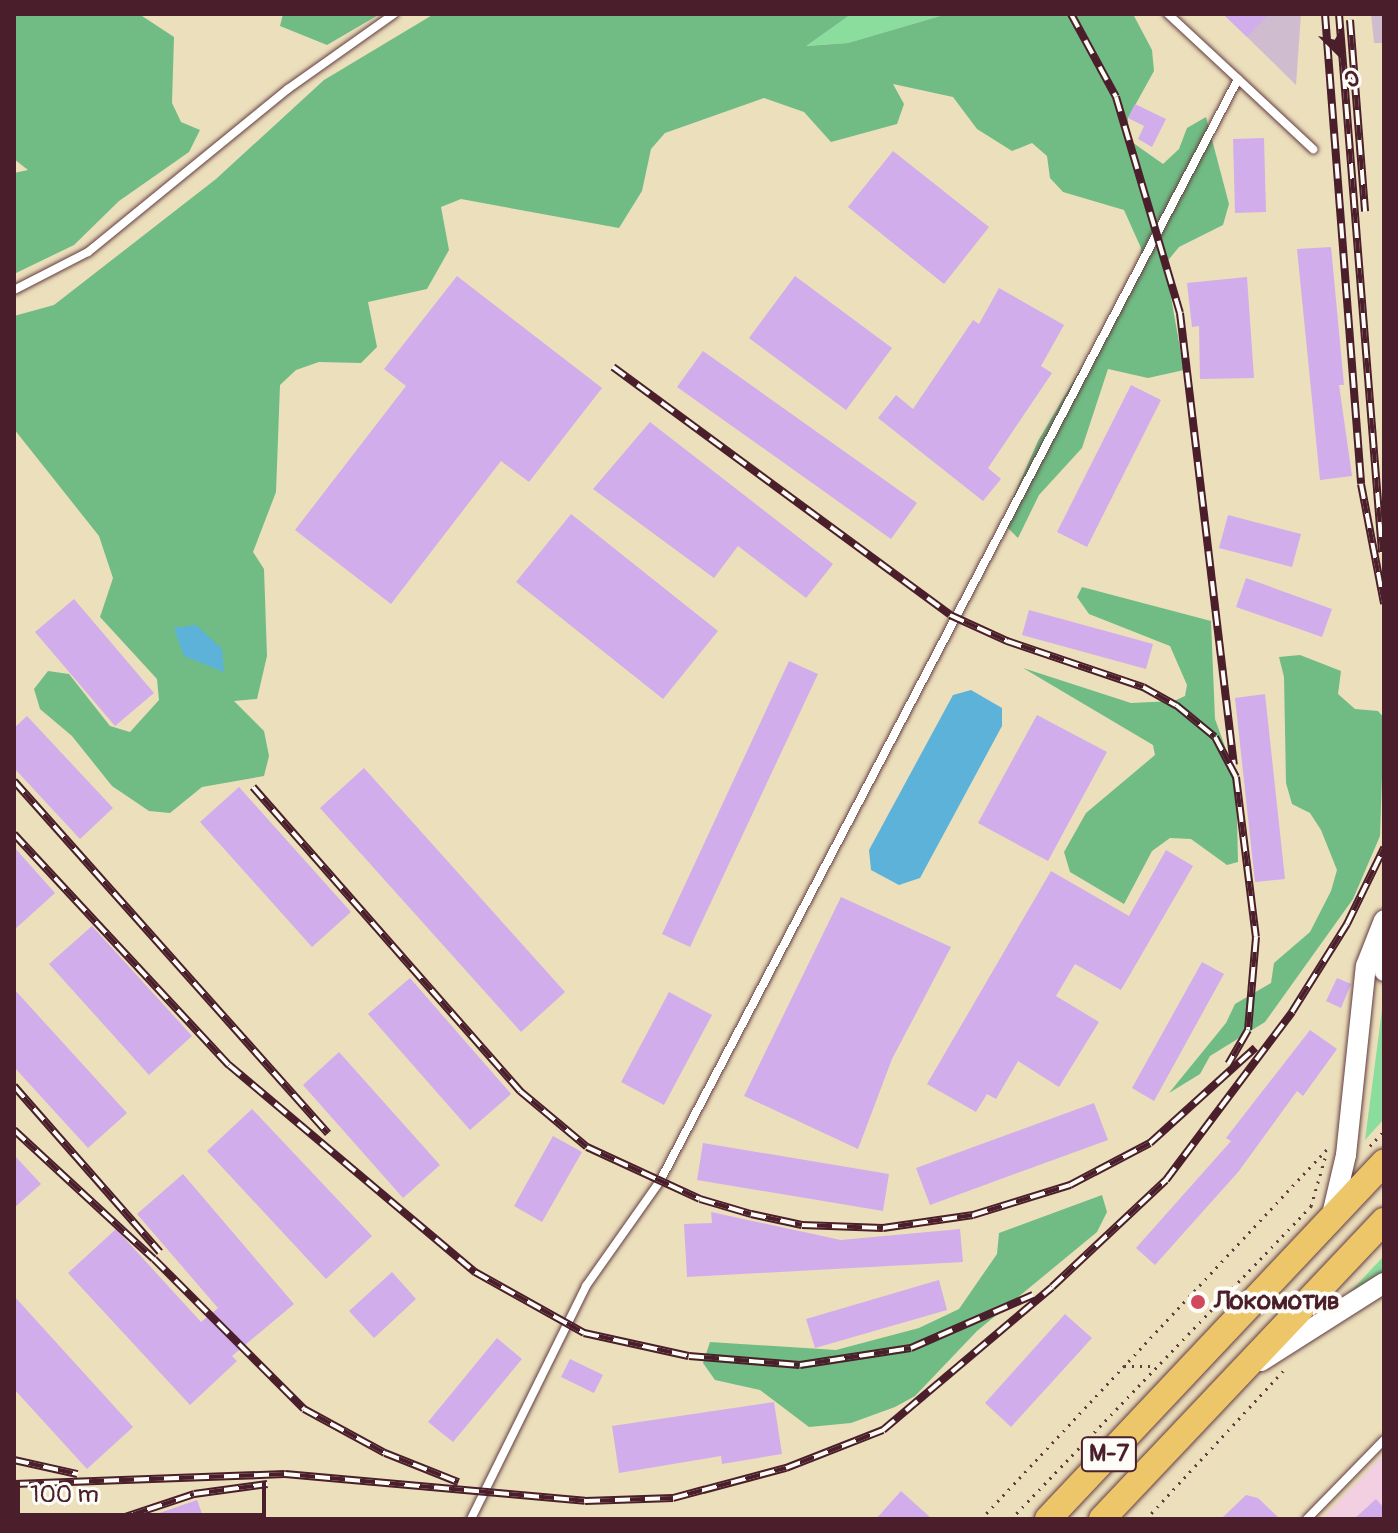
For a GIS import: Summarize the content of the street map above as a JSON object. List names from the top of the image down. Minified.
{"streets":{"highway":["М-7"]},"places":["Локомотив"],"scale_bar":"100 m","north":"bottom right"}
